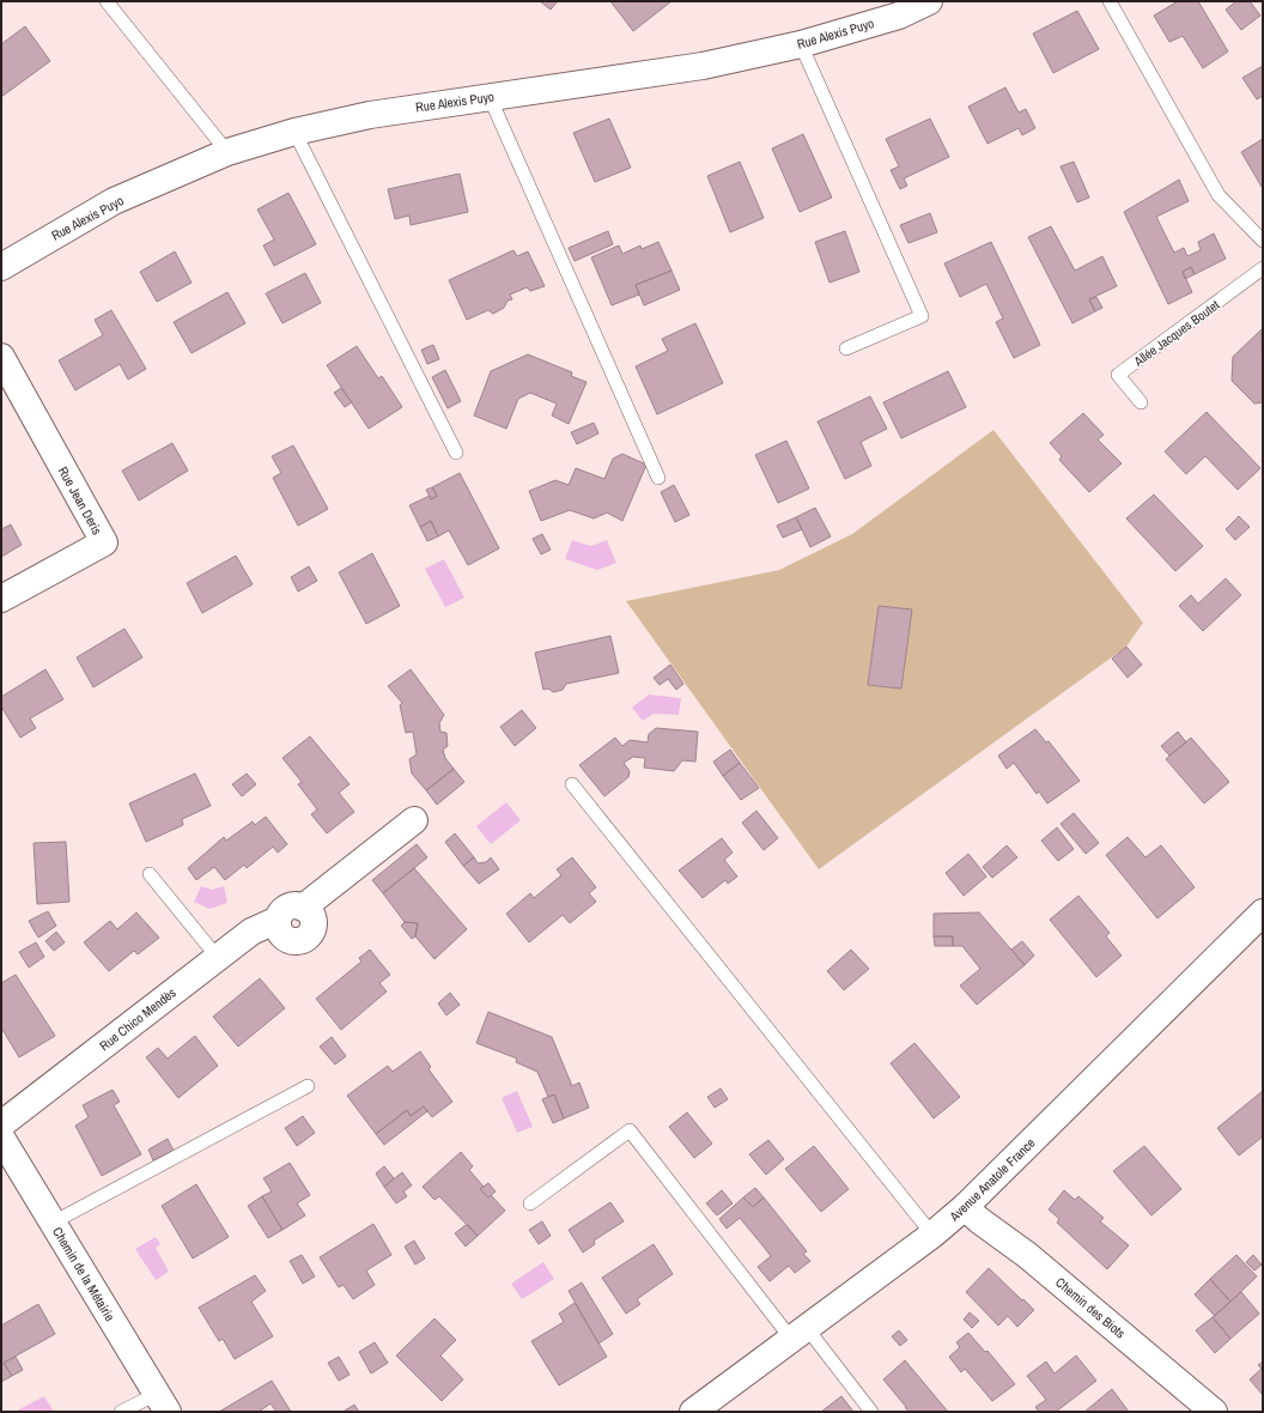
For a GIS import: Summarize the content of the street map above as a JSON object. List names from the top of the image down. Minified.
{"streets":{"street":["Rue Alexis Puyo","Rue Jean Deris","Rue Chico Mendès","Avenue Anatole France","Chemin de la Métairie","Chemin des Biots"],"lane":["Allée Jacques Boutet"]},"crossings":[["Avenue Anatole France","Chemin des Biots"]]}
